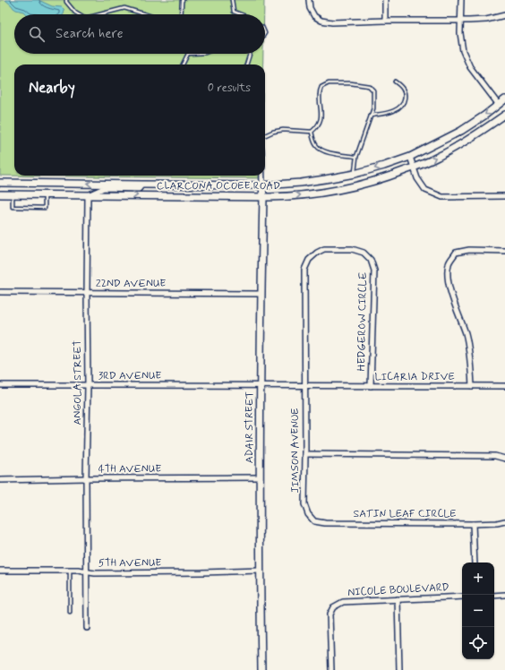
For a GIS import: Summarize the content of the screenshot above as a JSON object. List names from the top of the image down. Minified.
{"streets":{"street":["CLARCONA OCOEE ROAD","22ND AVENUE","HEDGEROW CIRCLE","3RD AVENUE","LICARIA DRIVE","ANGOLA STREET","ADAIR STREET","JIMSON AVENUE","4TH AVENUE","SATIN LEAF CIRCLE","5TH AVENUE","NICOLE BOULEVARD"]},"crossings":[["CLARCONA OCOEE ROAD","ANGOLA STREET"],["CLARCONA OCOEE ROAD","ADAIR STREET"],["22ND AVENUE","ANGOLA STREET"],["22ND AVENUE","ADAIR STREET"],["HEDGEROW CIRCLE","LICARIA DRIVE"],["HEDGEROW CIRCLE","JIMSON AVENUE"],["3RD AVENUE","LICARIA DRIVE"],["3RD AVENUE","ANGOLA STREET"],["3RD AVENUE","ADAIR STREET"],["LICARIA DRIVE","ADAIR STREET"],["LICARIA DRIVE","JIMSON AVENUE"],["ANGOLA STREET","4TH AVENUE"],["ANGOLA STREET","5TH AVENUE"],["ADAIR STREET","4TH AVENUE"],["ADAIR STREET","5TH AVENUE"],["JIMSON AVENUE","SATIN LEAF CIRCLE"]],"page":{"search":"Search here","heading":["Nearby","0 results"],"map_buttons":["+","−"]}}
